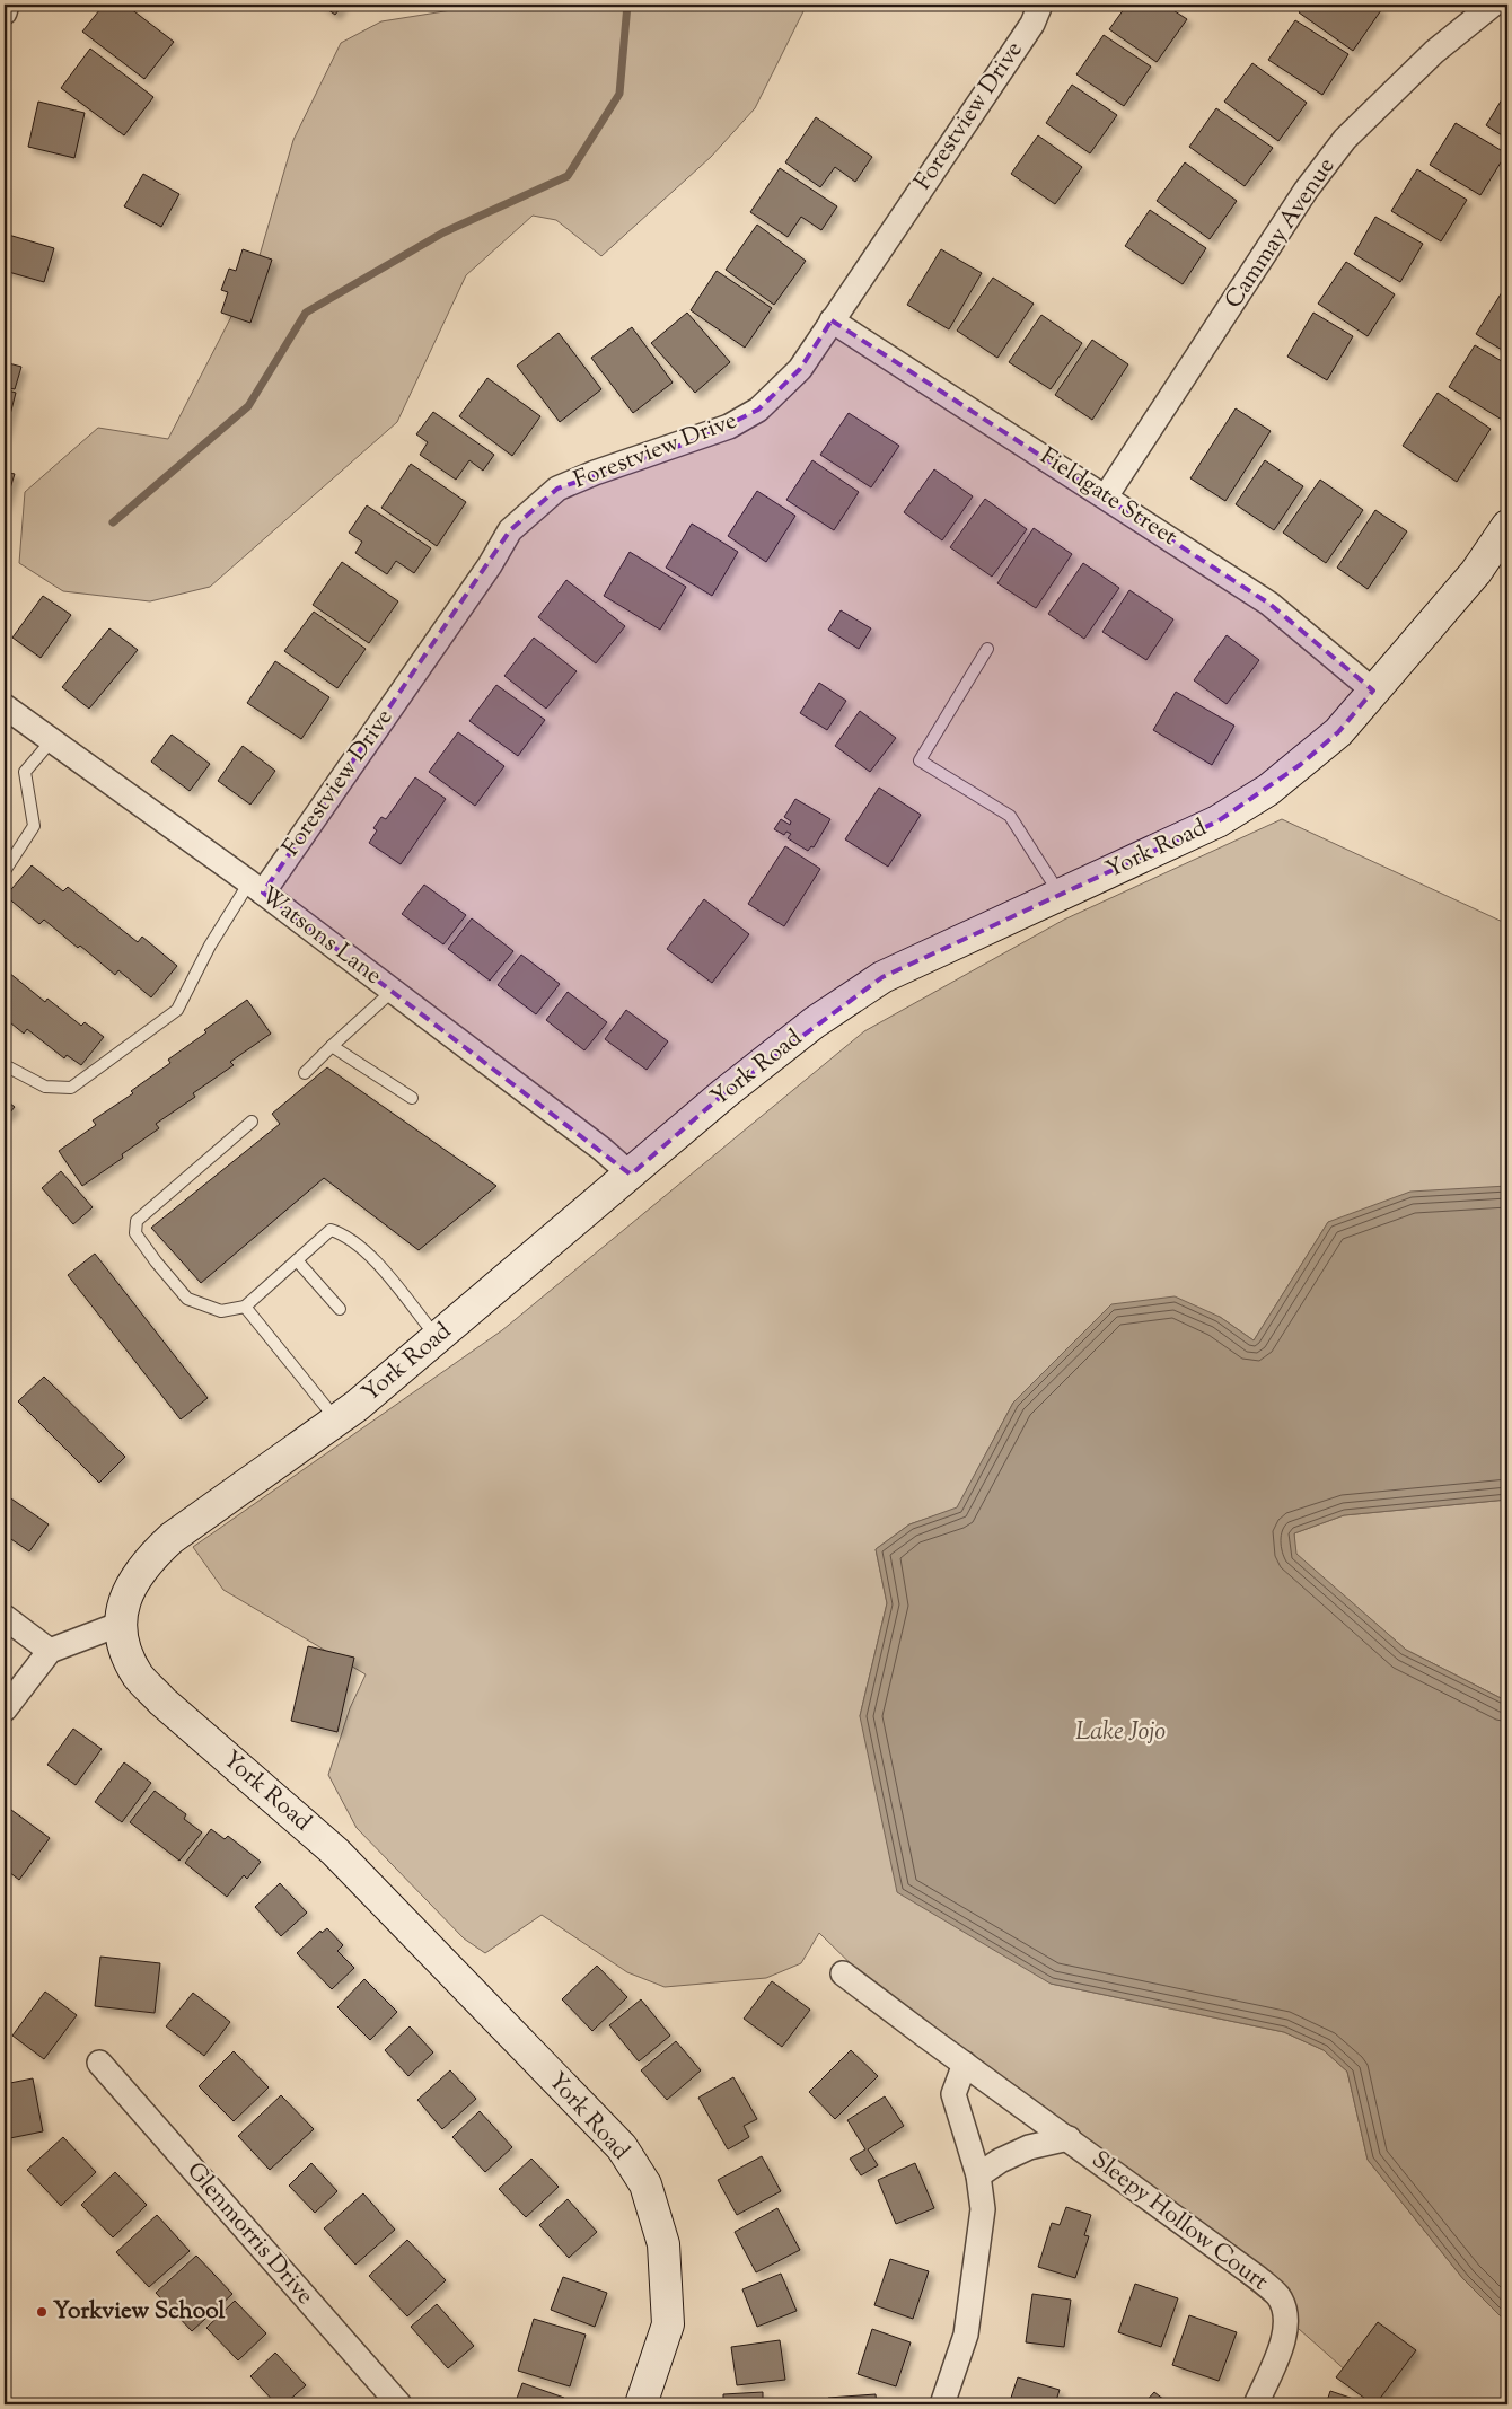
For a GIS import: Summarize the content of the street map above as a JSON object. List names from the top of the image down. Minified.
{"streets":{"street":["Forestview Drive","Cammay Avenue","Fieldgate Street","York Road","Watsons Lane","Sleepy Hollow Court","Glenmorris Drive"]},"crossings":[["Forestview Drive","Fieldgate Street"],["Forestview Drive","Watsons Lane"],["Cammay Avenue","Fieldgate Street"],["Fieldgate Street","York Road"],["York Road","Watsons Lane"]],"water":["Lake Jojo"],"places":["Yorkview School"]}
